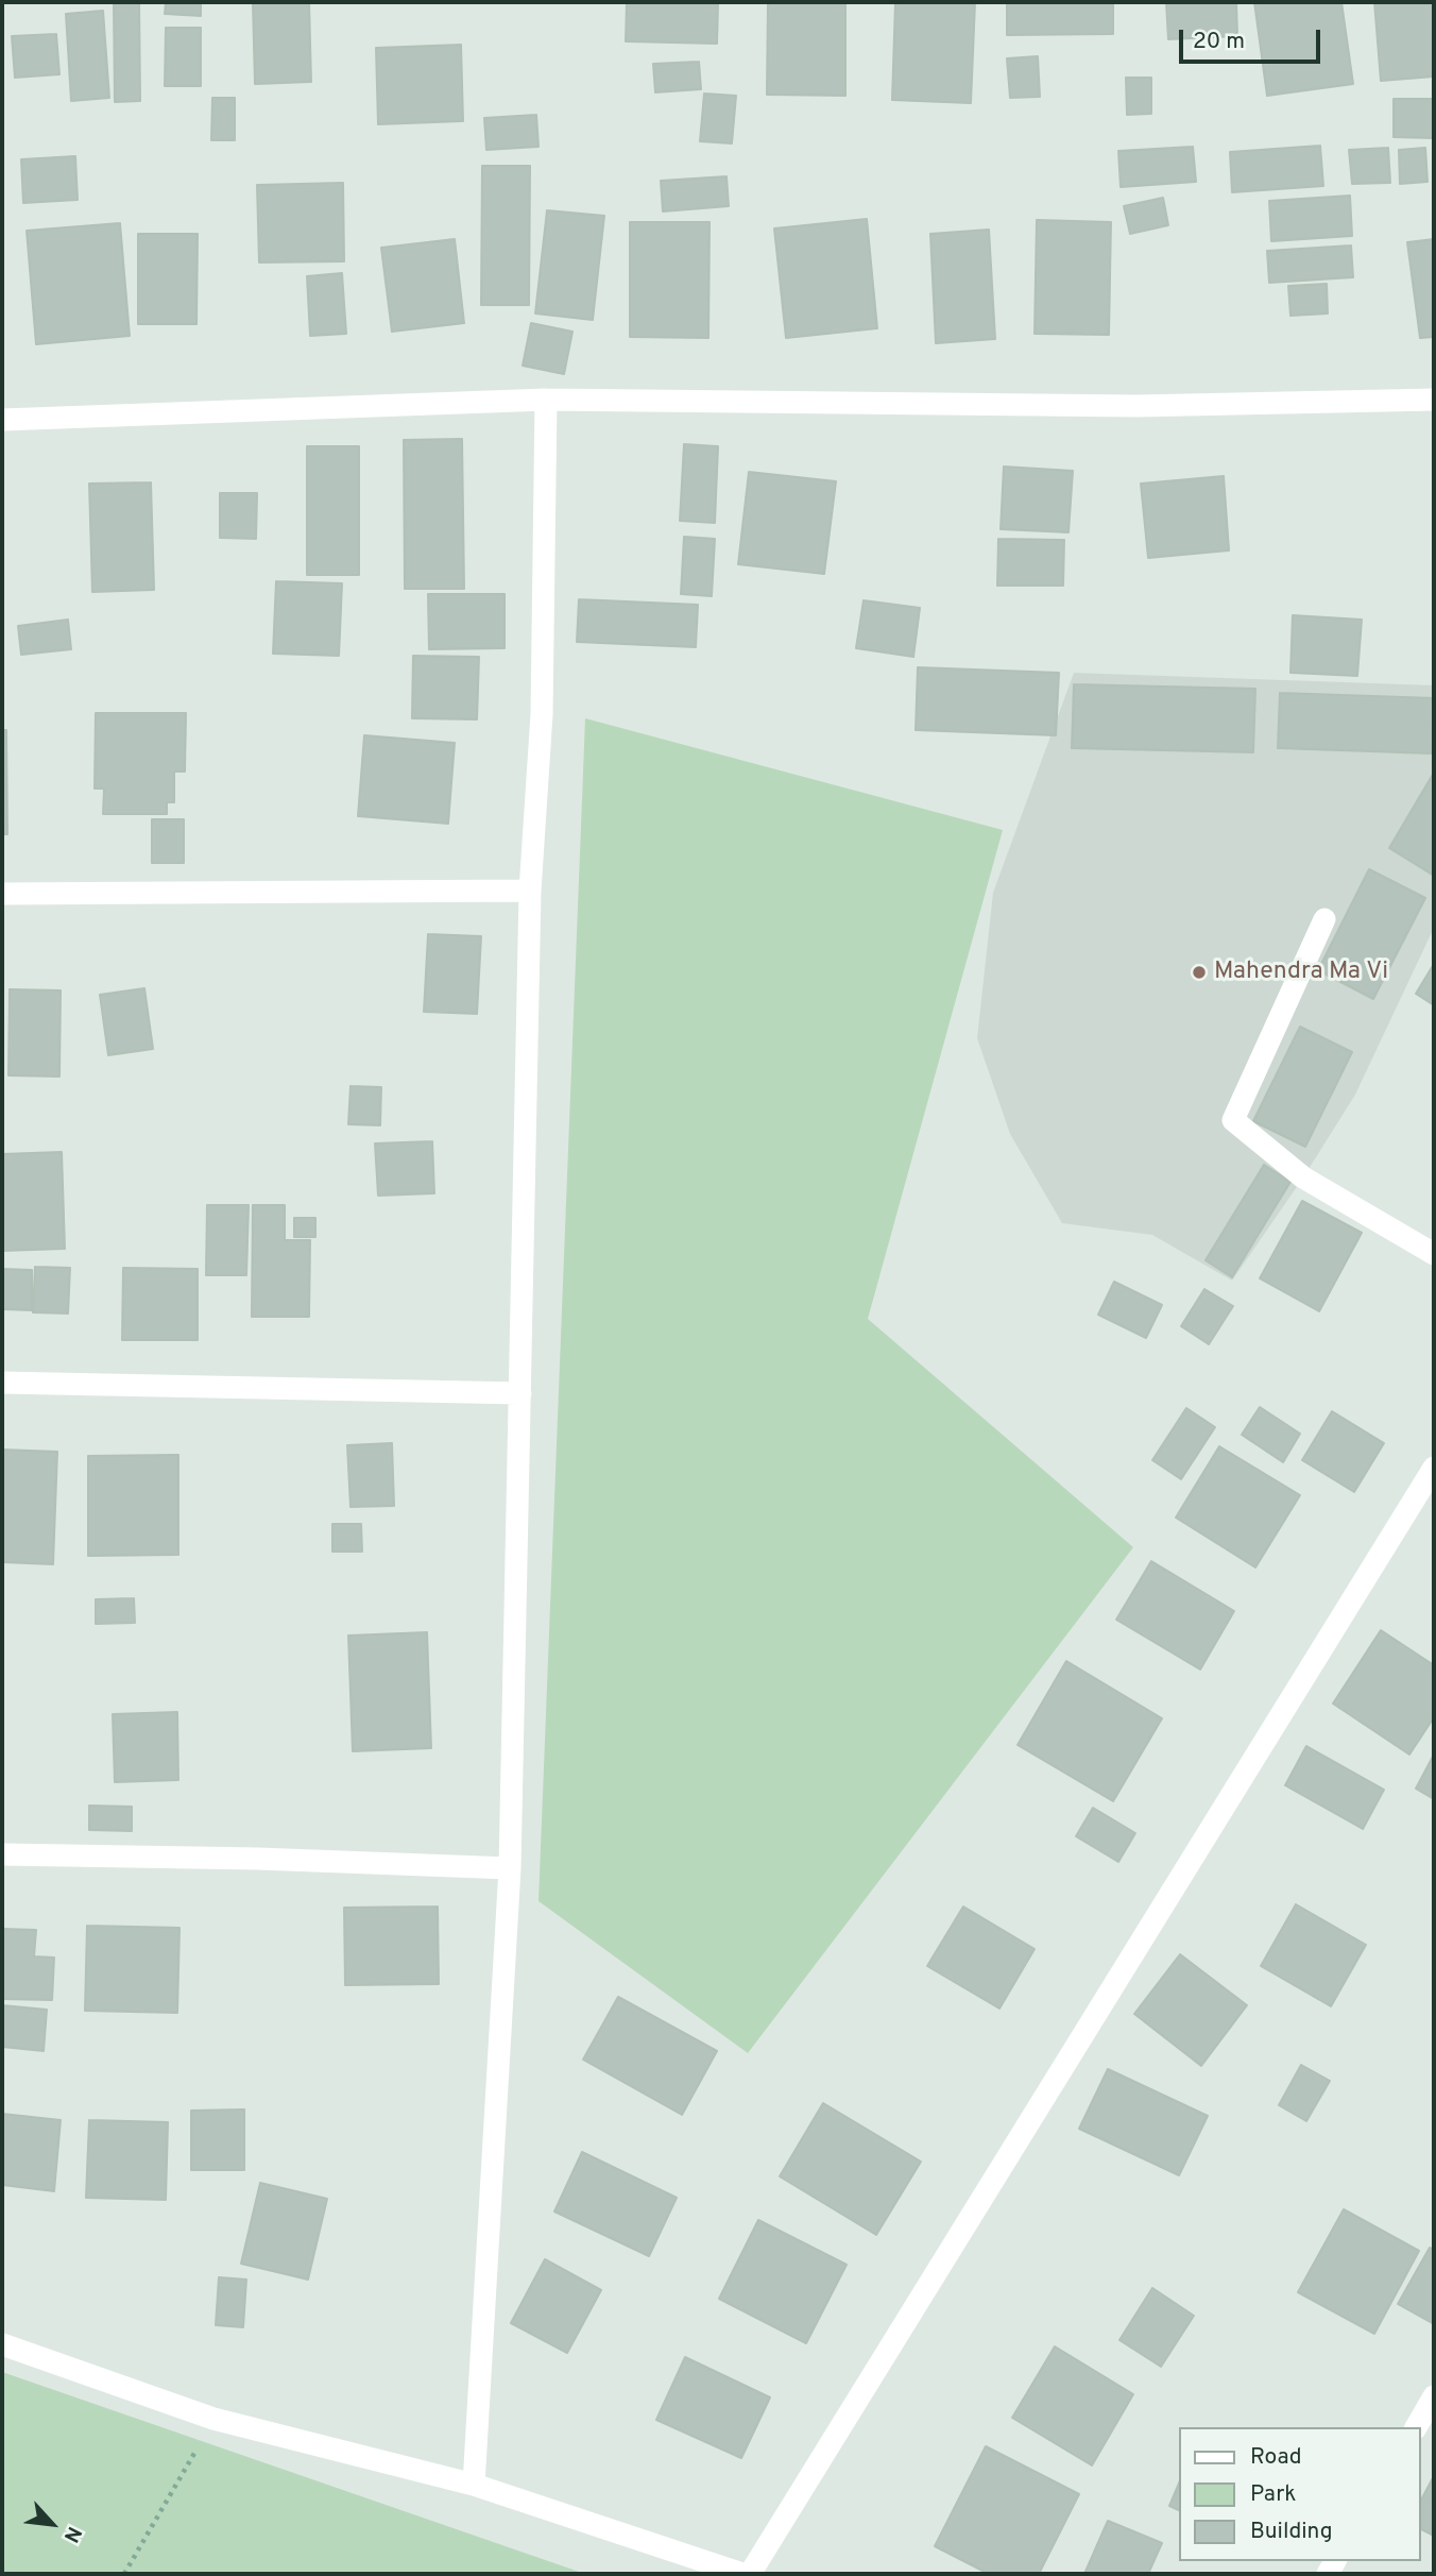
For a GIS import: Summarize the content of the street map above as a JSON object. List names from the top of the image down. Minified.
{"places":["Mahendra Ma Vi"],"legend":["Road","Park","Building"],"scale_bar":"20 m","north":"bottom right"}
